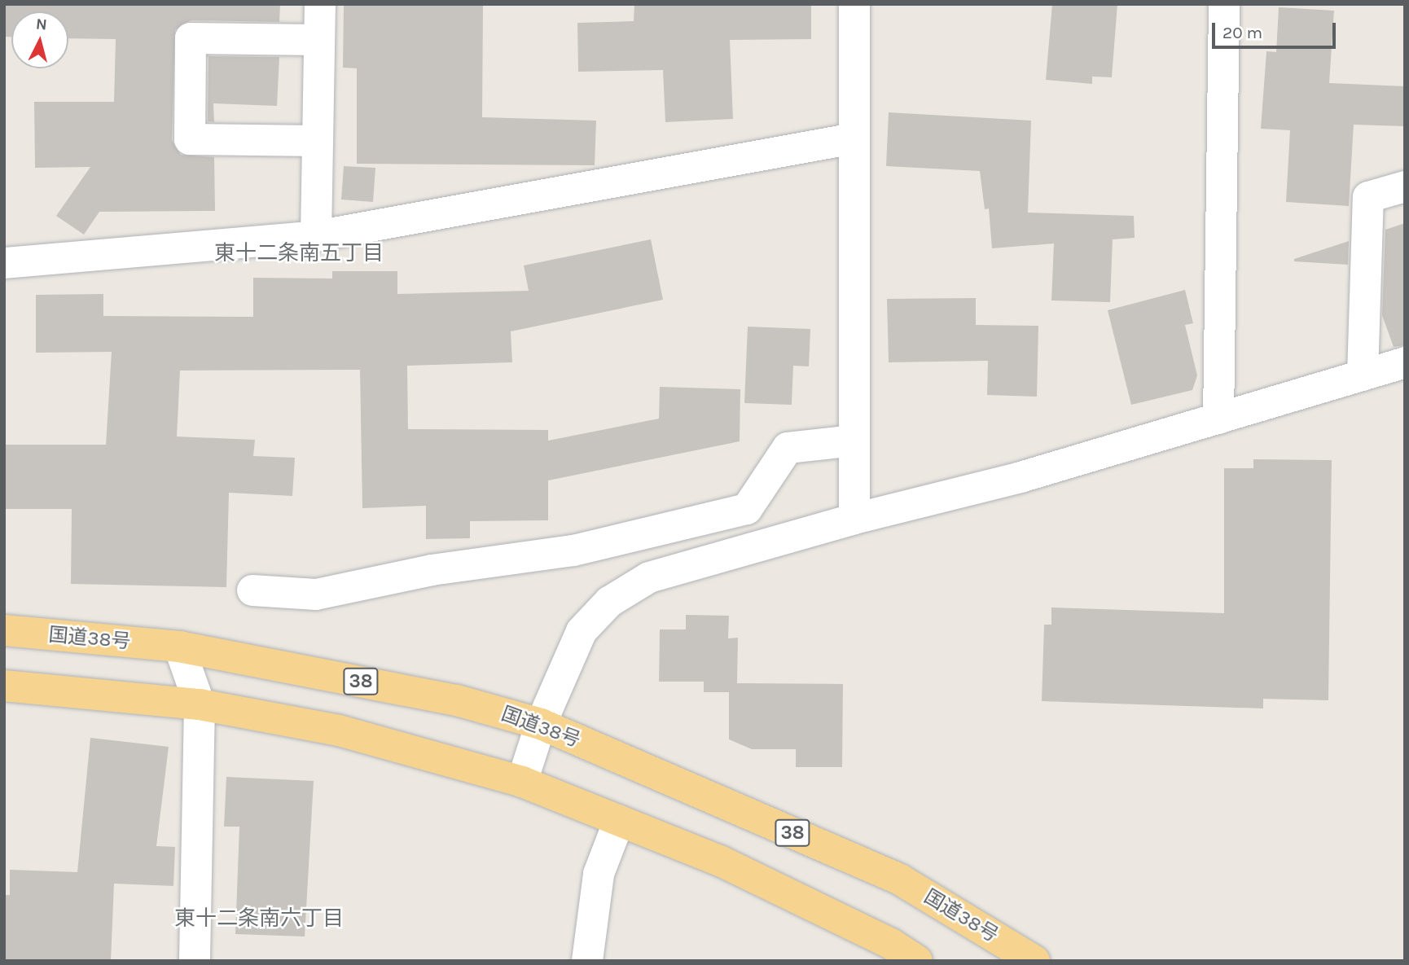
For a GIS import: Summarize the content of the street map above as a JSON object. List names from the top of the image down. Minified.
{"streets":{"highway":["国道38号","38"]},"districts":["東十二条南五丁目","東十二条南六丁目"],"scale_bar":"20 m","north":"top"}
